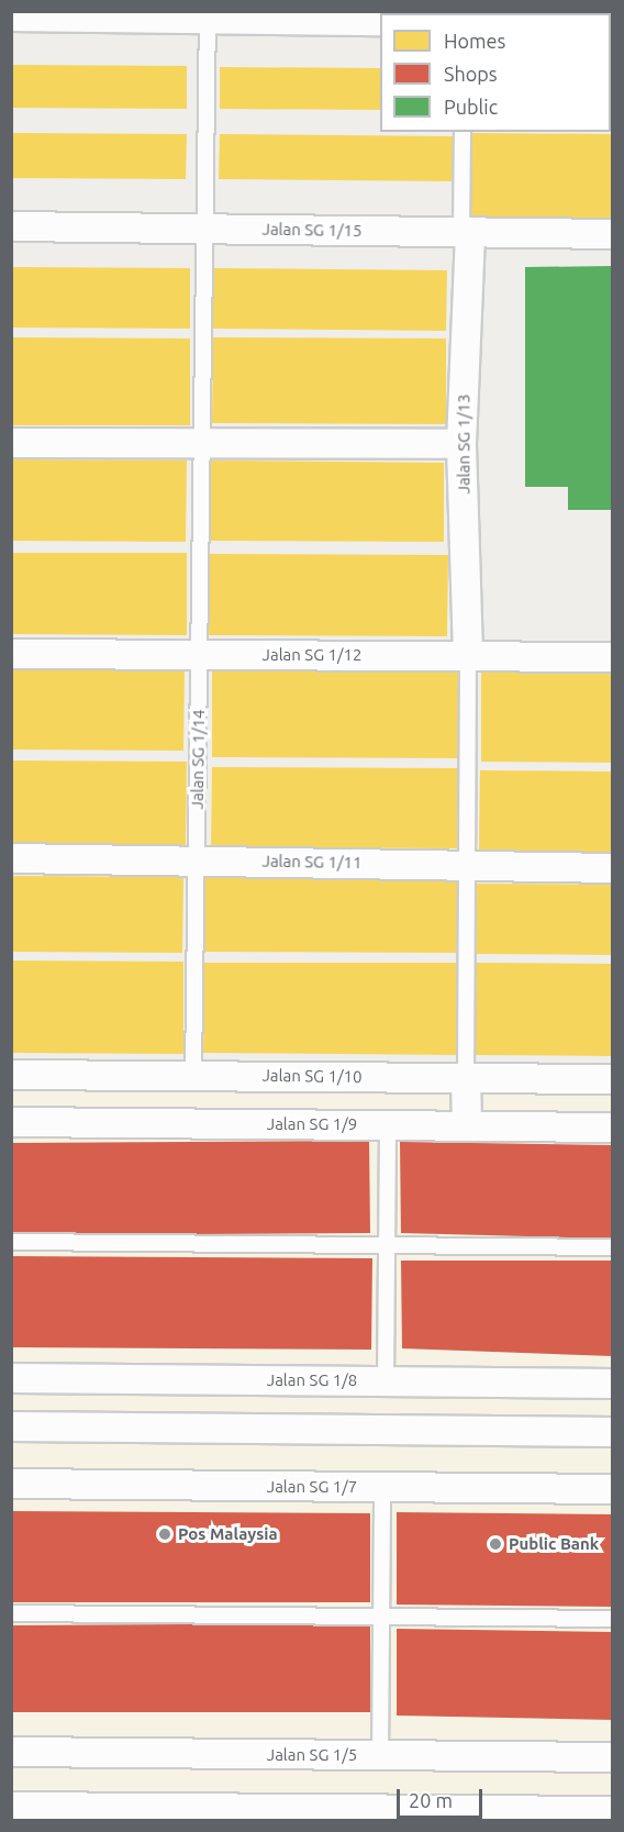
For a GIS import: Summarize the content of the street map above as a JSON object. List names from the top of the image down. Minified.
{"streets":{"street":["Jalan SG 1/15","Jalan SG 1/13","Jalan SG 1/12","Jalan SG 1/11","Jalan SG 1/10","Jalan SG 1/9","Jalan SG 1/8","Jalan SG 1/7","Jalan SG 1/5"],"lane":["Jalan SG 1/14"]},"crossings":[["Jalan SG 1/15","Jalan SG 1/13"],["Jalan SG 1/15","Jalan SG 1/14"],["Jalan SG 1/13","Jalan SG 1/12"],["Jalan SG 1/12","Jalan SG 1/14"],["Jalan SG 1/14","Jalan SG 1/11"],["Jalan SG 1/14","Jalan SG 1/10"]],"places":["Pos Malaysia","Public Bank"],"legend":["Homes","Shops","Public"],"scale_bar":"20 m"}
